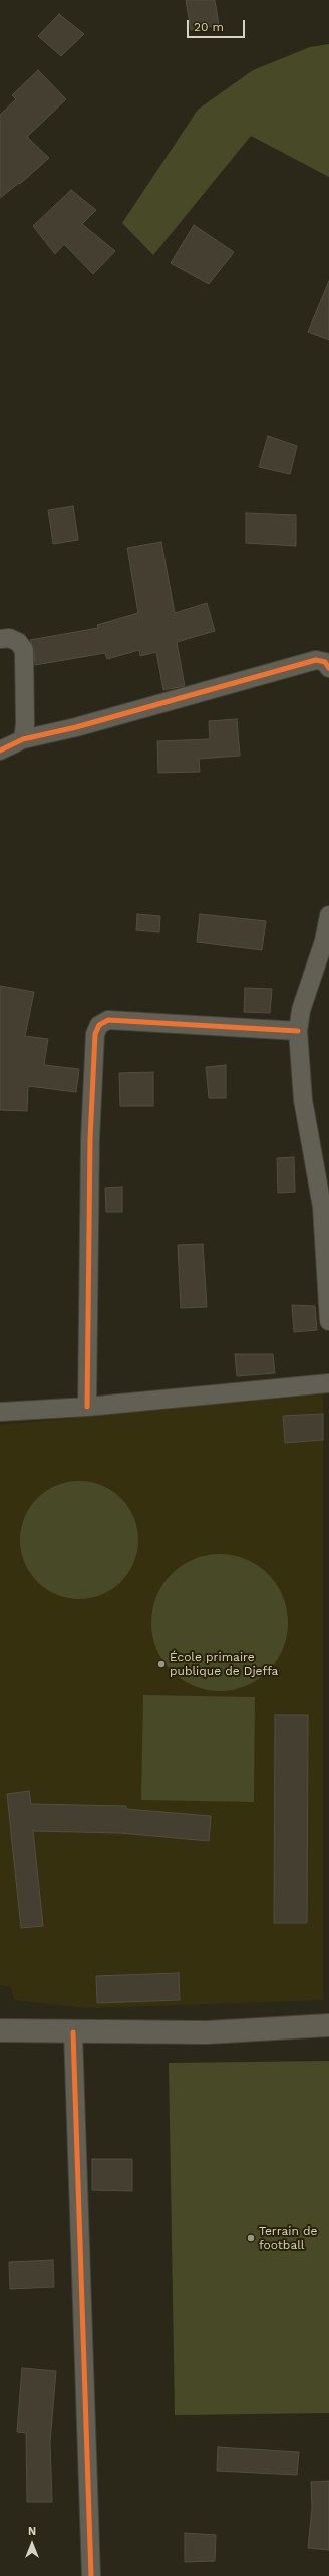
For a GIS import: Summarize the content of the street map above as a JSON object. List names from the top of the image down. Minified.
{"places":["École primaire publique de Djeffa","Terrain de football"],"scale_bar":"20 m","north":"top"}
